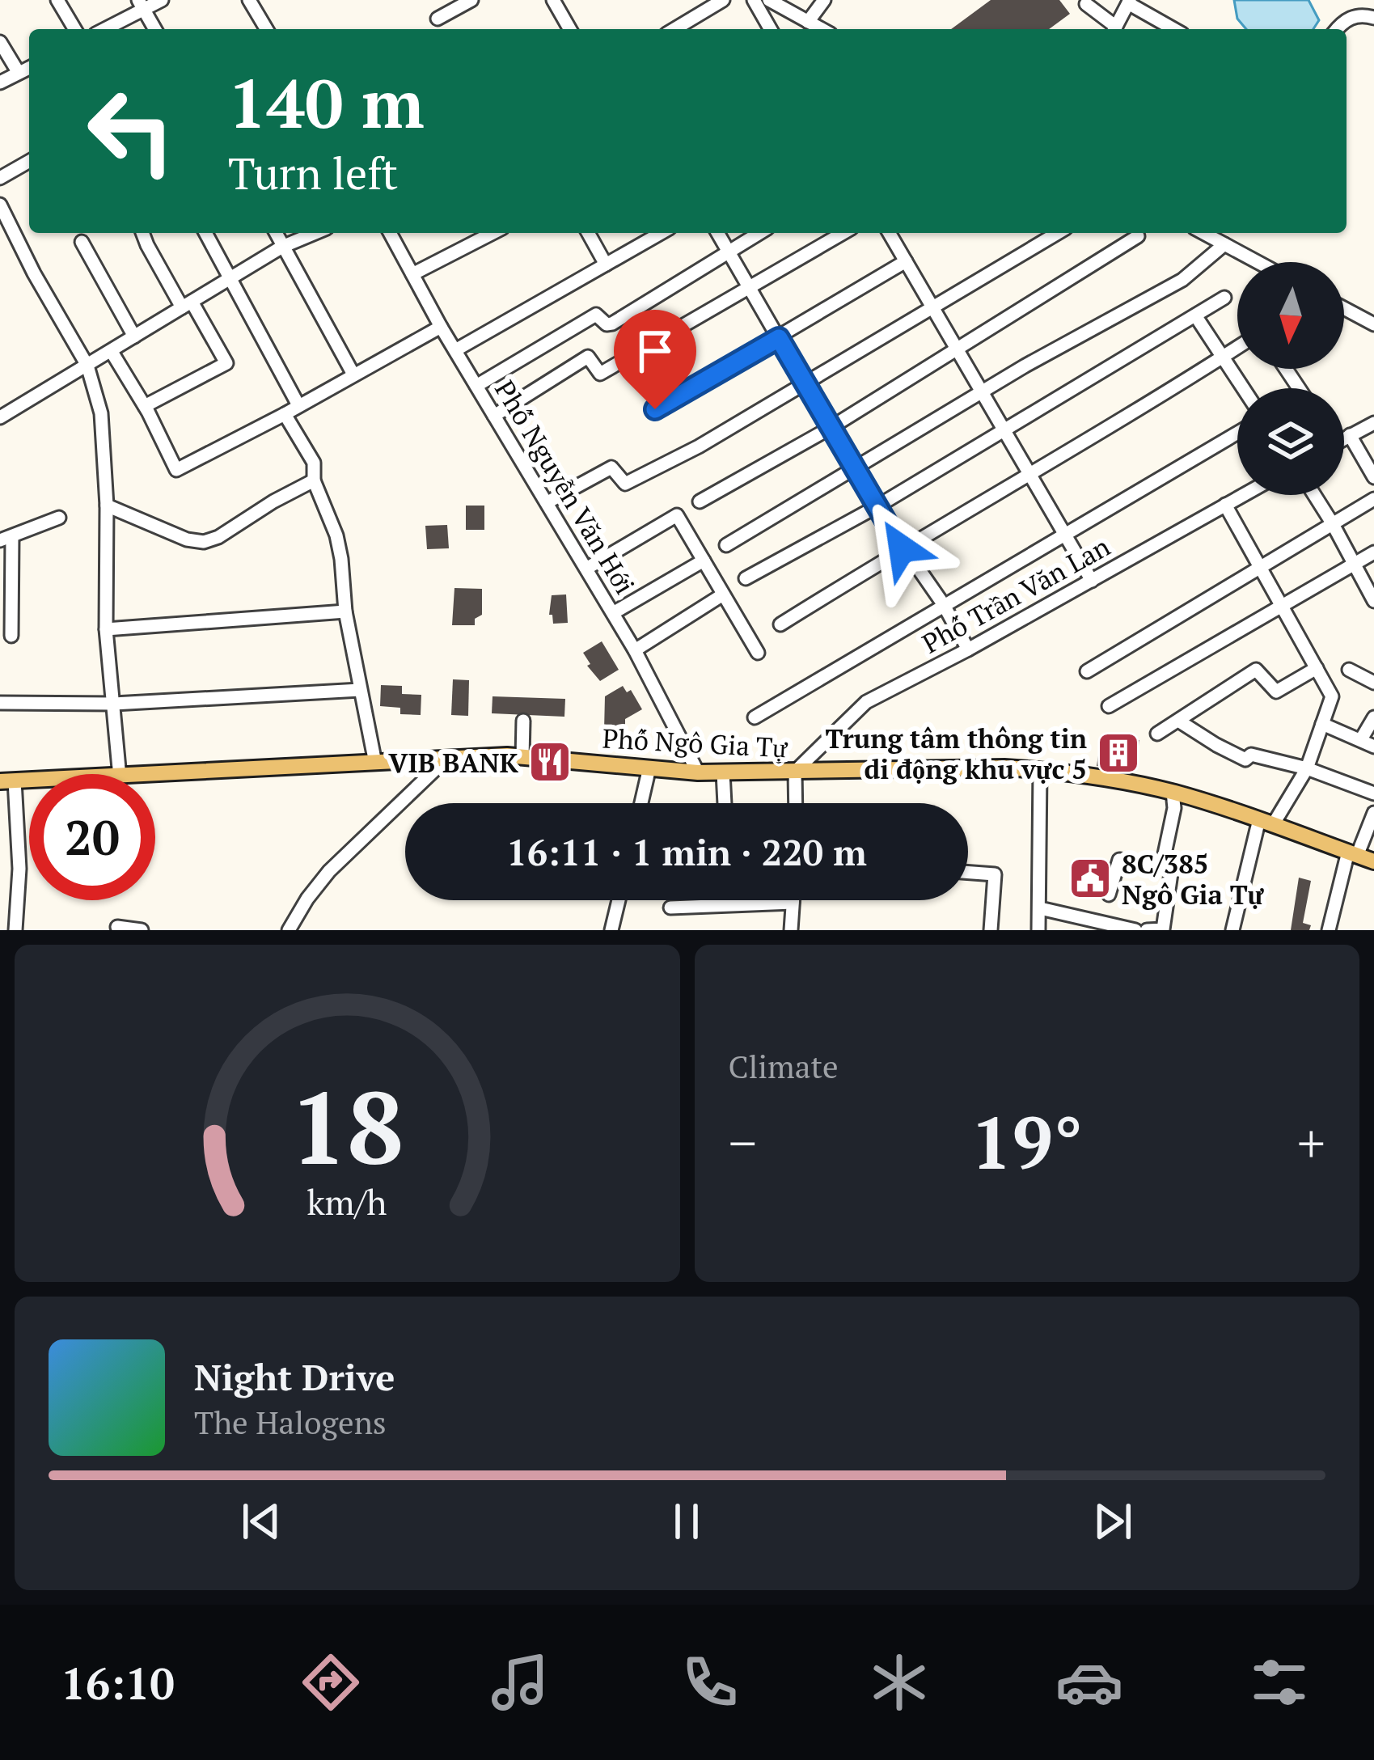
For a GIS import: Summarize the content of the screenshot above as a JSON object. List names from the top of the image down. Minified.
{"streets":{"main road":["Phố Ngô Gia Tự"],"street":["Phố Nguyễn Văn Hới","Phố Trần Văn Lan"]},"crossings":[["Phố Nguyễn Văn Hới","Phố Ngô Gia Tự"],["Phố Trần Văn Lan","Phố Ngô Gia Tự"]],"places":{"building":["Trung tâm thông tin di động khu vực 5"],"restaurant":["VIB BANK"],"public building":["8C/385 Ngô Gia Tự"]},"north":"bottom","page":{"turn":["140 m","Turn left"],"limit":"20","trip":"16:11 · 1 min · 220 m","tile":"Climate","heat":["−","19°","+"],"song":["Night Drive","The Halogens"],"tabs":"16:10","gauge":["18","km/h"]}}
